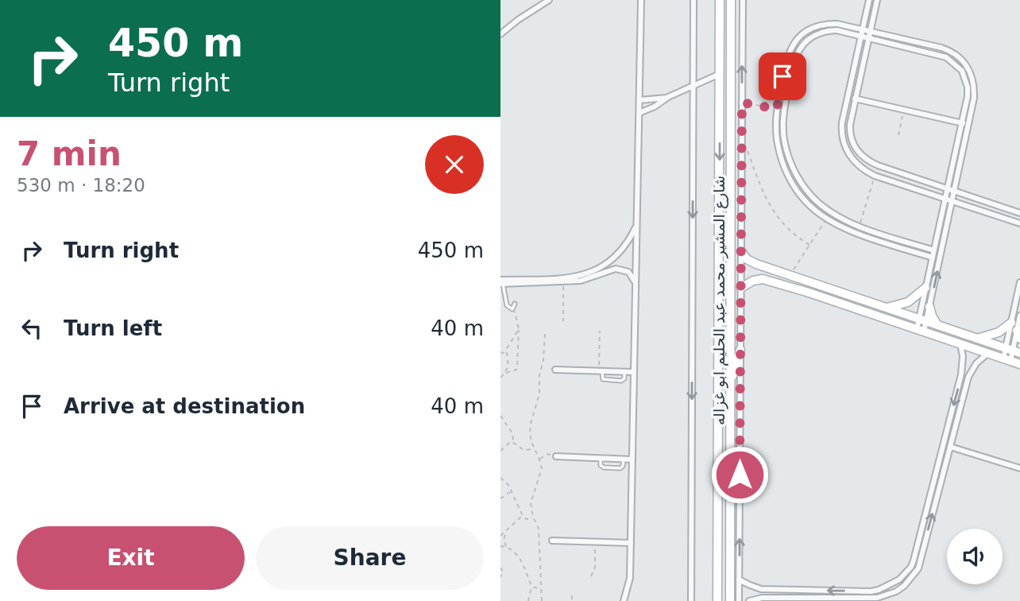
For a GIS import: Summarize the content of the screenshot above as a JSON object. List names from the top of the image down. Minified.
{"streets":{"street":["شارع المشير محمد عبد الحليم ابو غزاله"]},"page":{"turn":["450 m","Turn right"],"heading":["7 min","530 m · 18:20"],"list":[{"name":"Turn right","value":"450 m"},{"name":"Turn left","value":"40 m"},{"name":"Arrive at destination","value":"40 m"}],"buttons":["Exit","Share"]}}
